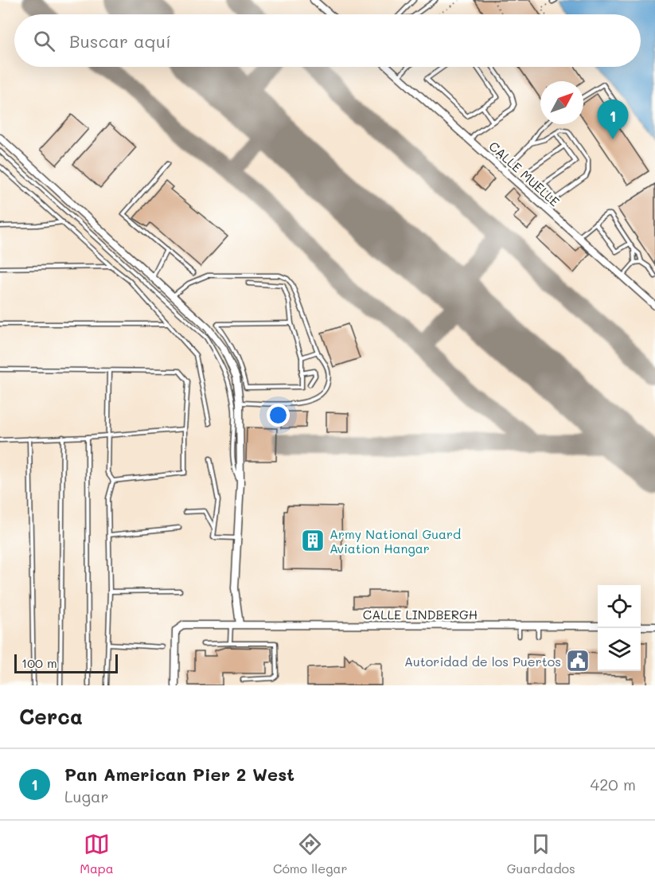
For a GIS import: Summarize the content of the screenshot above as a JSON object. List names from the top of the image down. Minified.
{"streets":{"street":["CALLE MUELLE","CALLE LINDBERGH"]},"places":{"building":["Army National Guard Aviation Hangar"],"public building":["Autoridad de los Puertos"]},"scale_bar":"100 m","north":"top right","page":{"search":"Buscar aquí","pins":"1","scale":"100 m","heading":"Cerca","list":[{"mark":"1","name":"Pan American Pier 2 West","note":"Lugar","value":"420 m"}],"nav":["Mapa","Cómo llegar","Guardados"]}}
